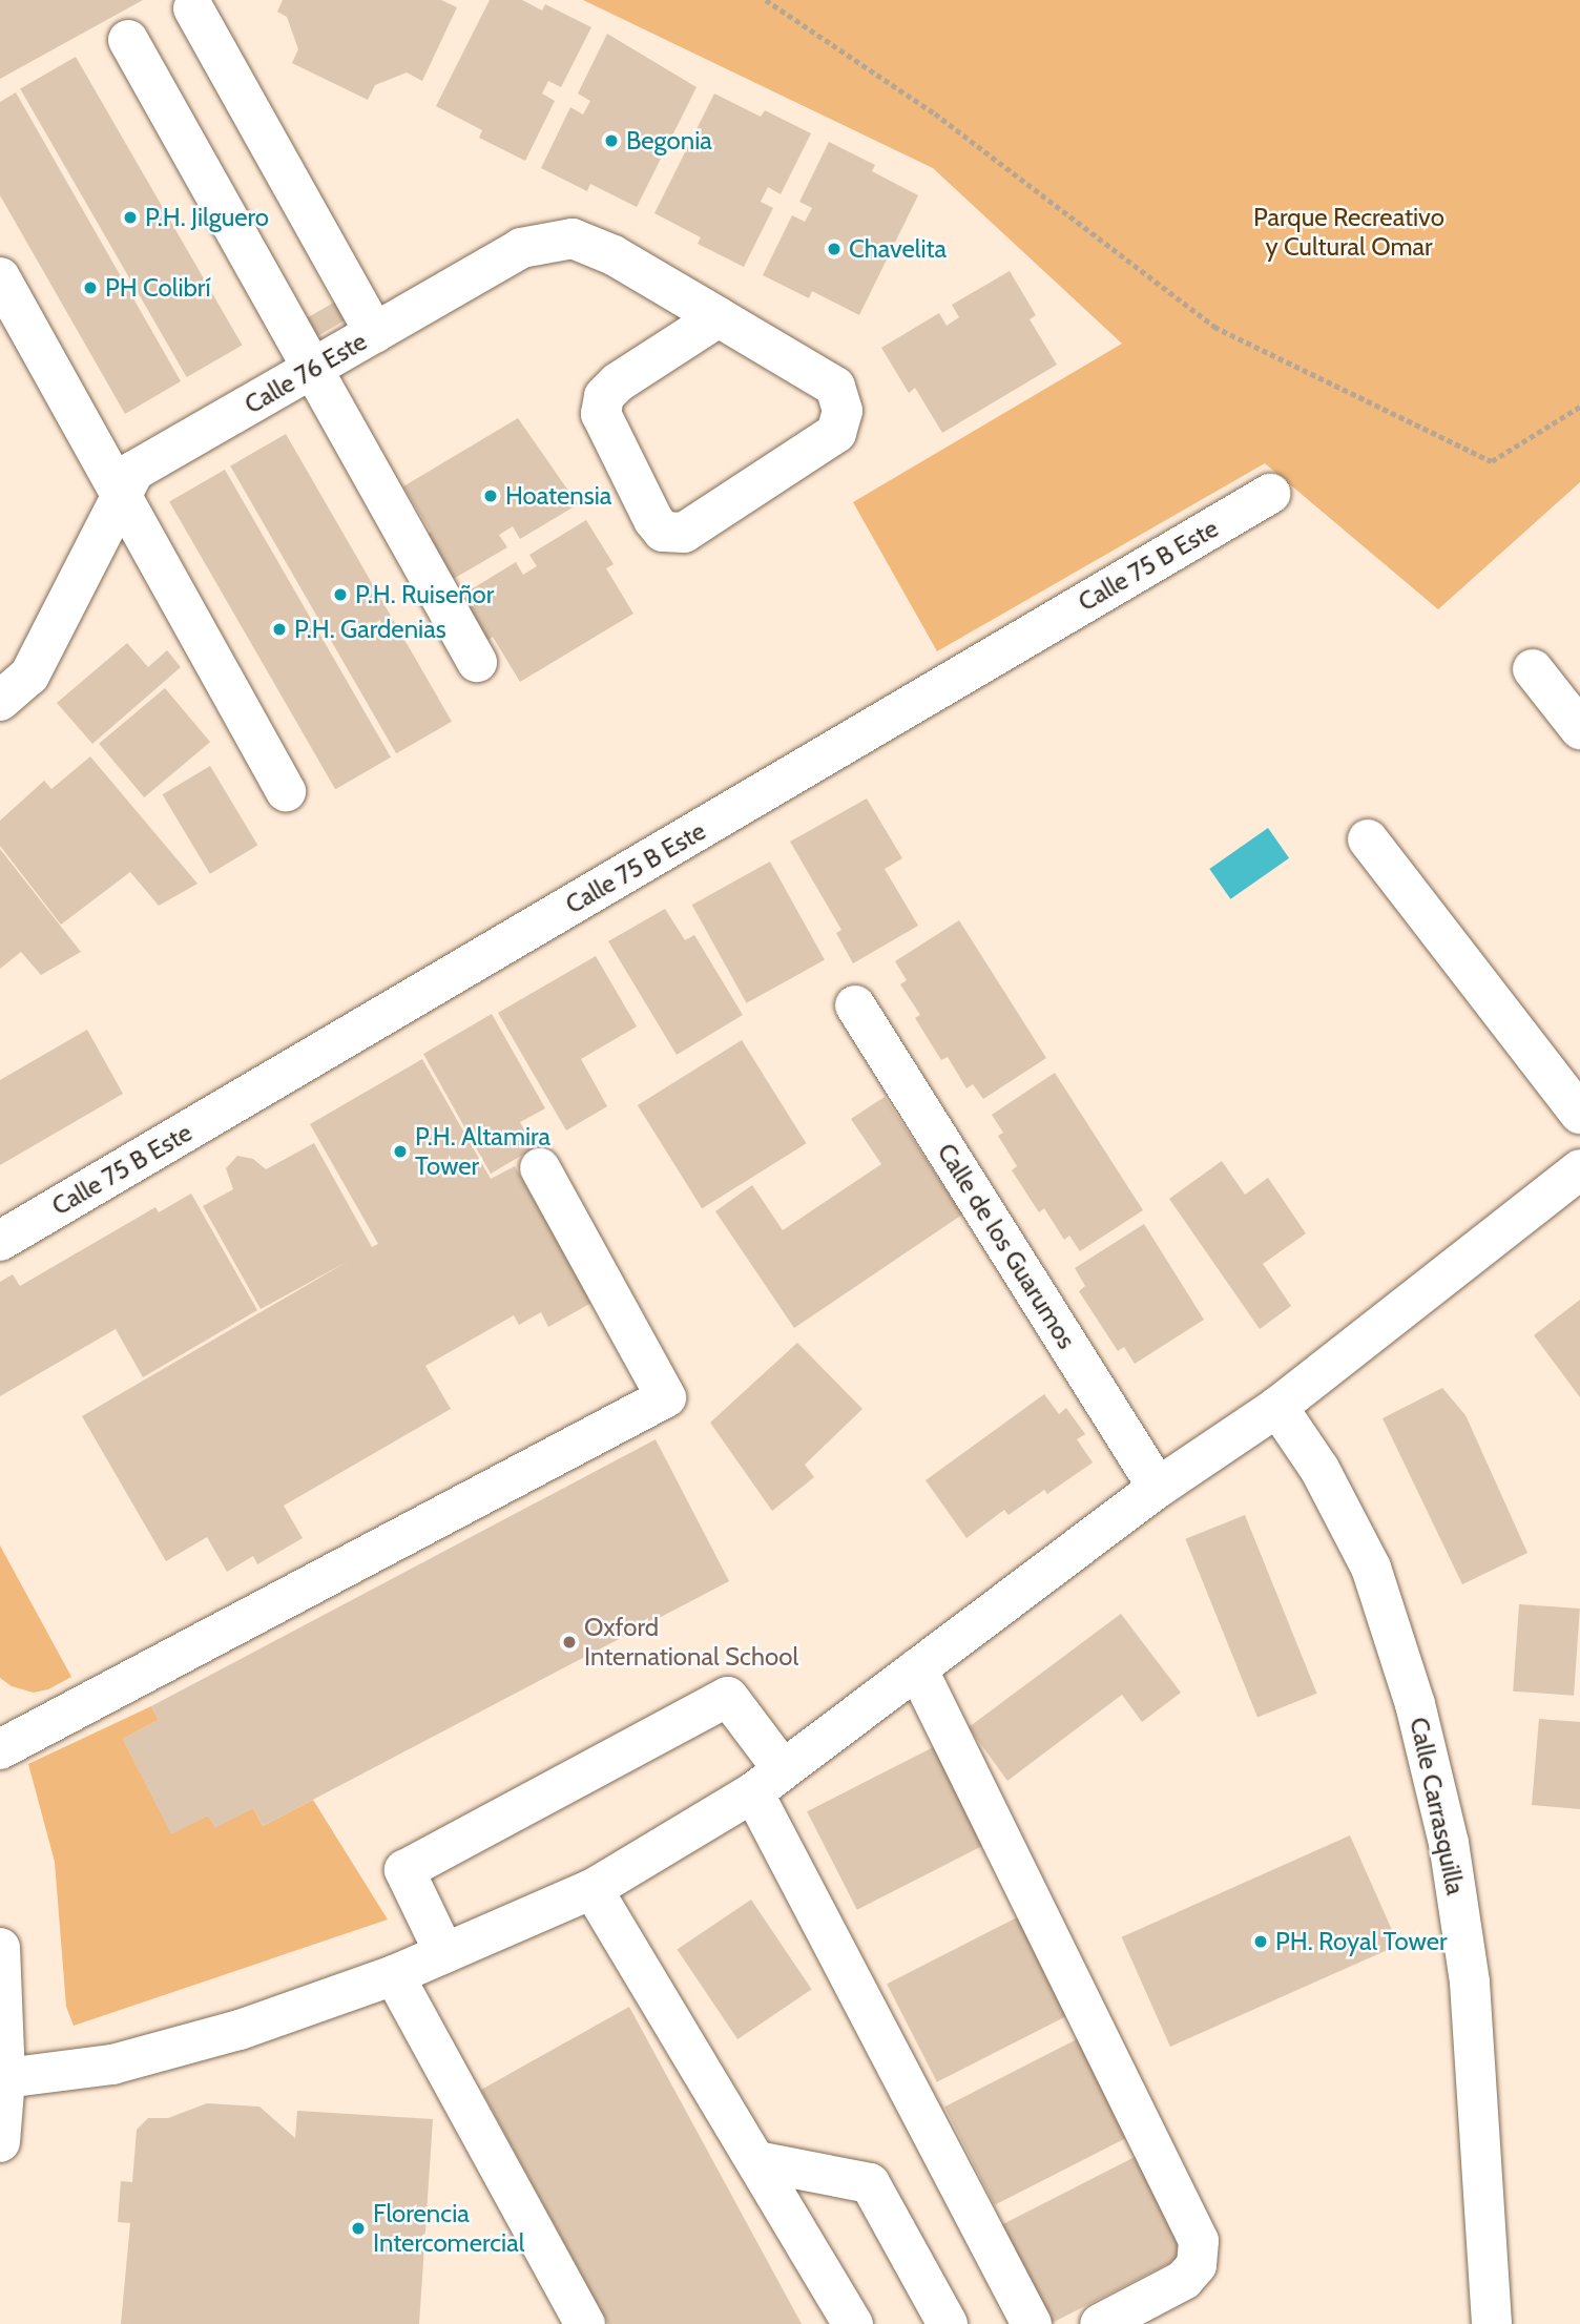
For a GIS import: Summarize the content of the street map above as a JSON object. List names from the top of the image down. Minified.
{"streets":{"street":["Calle 76 Este","Calle 75 B Este","Calle de los Guarumos","Calle Carrasquilla"]},"parks":["Parque Recreativo y Cultural Omar"],"places":["Begonia","P.H. Jilguero","Chavelita","PH Colibrí","Hoatensia","P.H. Ruiseñor","P.H. Gardenias","P.H. Altamira Tower","Oxford International School","PH. Royal Tower","Florencia Intercomercial"]}
